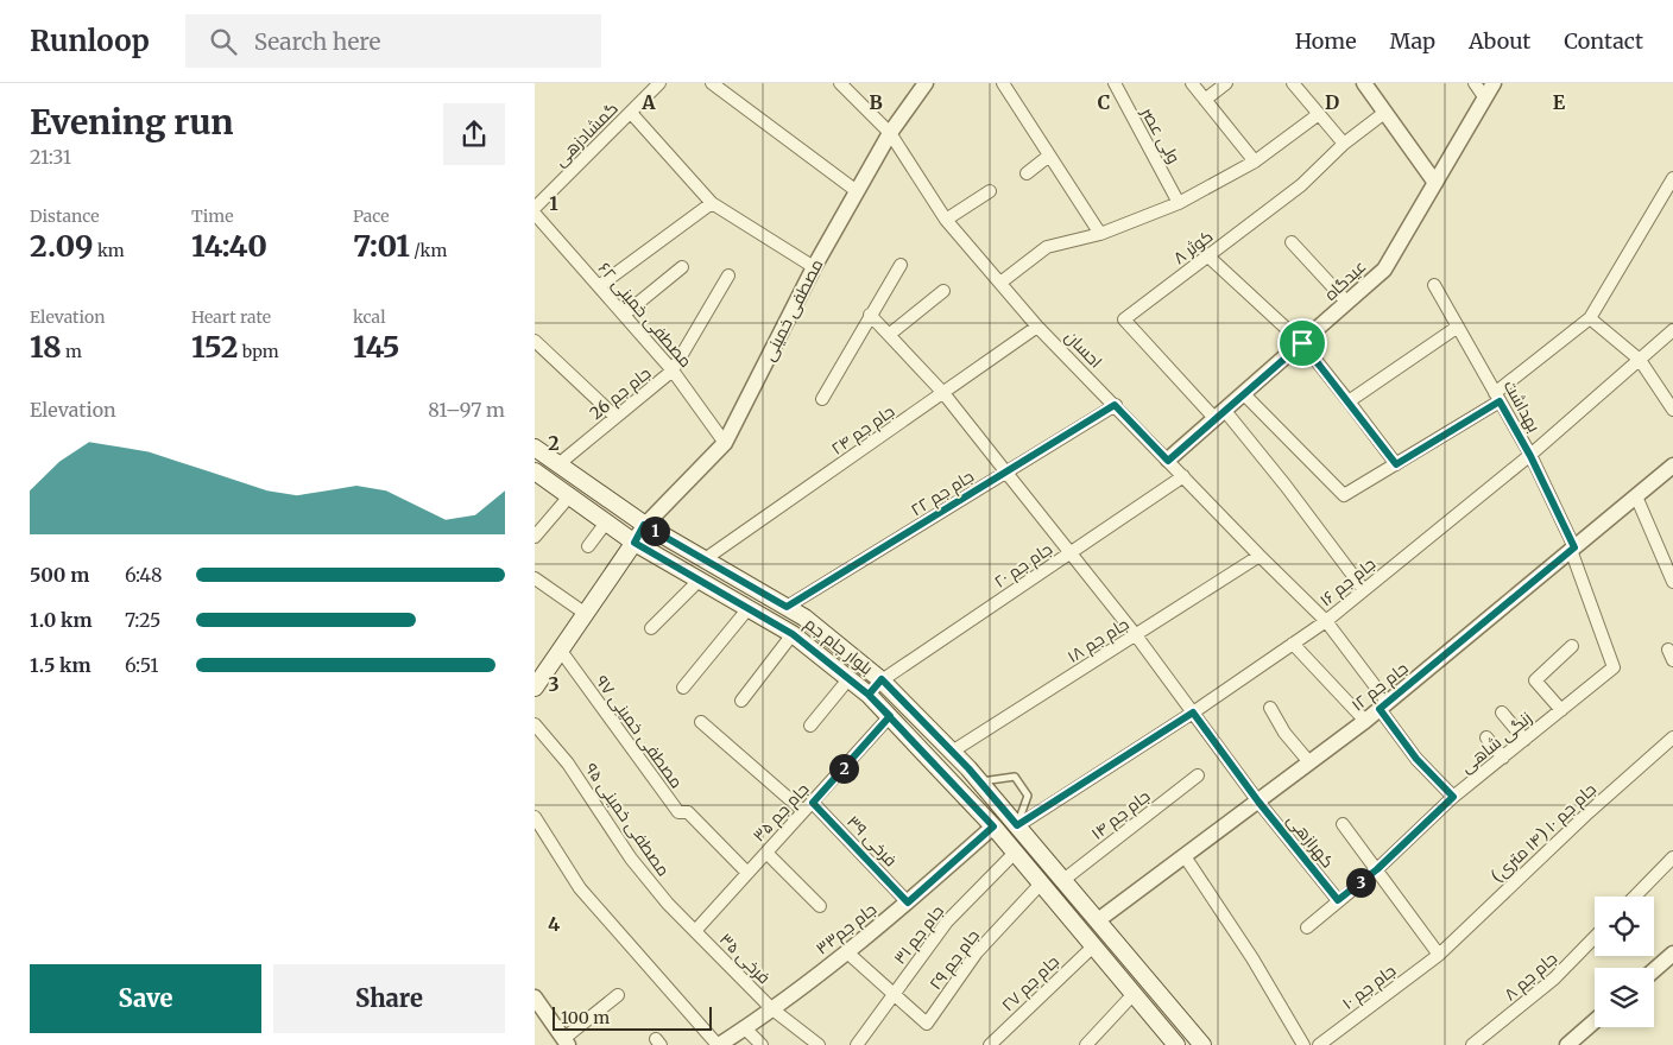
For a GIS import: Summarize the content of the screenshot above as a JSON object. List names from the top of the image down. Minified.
{"streets":{"main road":["بلوار جام جم"],"street":["گمشادزهی","ولی عصر","کوثر ۸","عیدگاه","مصطفی خمینی","مصطفی خمینی ۶۲","احسان","جام جم 26","بهداشت","جام جم ۲۴","جام جم ۲۲","جام جم ۲۰","جام جم ۱۶","جام جم ۱۸","جام جم ۱۲","مصطفی خمینی ۹۷","زنگی شاهی","جام جم ۳۵","جام جم ۱۴","مصطفی خمینی ۹۵","جام جم ۱۰ (۱۴ متری)","فرخی ۳۹","کهرازهی","جام جم۳۳","جام جم ۳۱","فرخی ۳۵","جام جم ۲۹","جام جم ۸","جام جم ۲۷","جام جم ۱۰"]},"crossings":[["کوثر ۸","عیدگاه"],["عیدگاه","احسان"],["مصطفی خمینی","مصطفی خمینی ۶۲"],["مصطفی خمینی","احسان"],["مصطفی خمینی","بلوار جام جم"],["مصطفی خمینی ۶۲","جام جم 26"],["احسان","جام جم ۲۴"],["احسان","جام جم ۲۲"],["احسان","جام جم ۲۰"],["احسان","جام جم ۱۶"],["احسان","جام جم ۱۸"],["احسان","جام جم ۱۲"],["احسان","زنگی شاهی"],["جام جم 26","بلوار جام جم"],["بهداشت","جام جم ۱۶"],["بهداشت","جام جم ۱۲"],["بهداشت","زنگی شاهی"],["جام جم ۲۴","بلوار جام جم"],["جام جم ۲۴","کهرازهی"],["جام جم ۲۲","بلوار جام جم"],["جام جم ۲۲","کهرازهی"],["جام جم ۲۰","بلوار جام جم"],["جام جم ۲۰","کهرازهی"],["جام جم ۱۶","بلوار جام جم"],["جام جم ۱۶","کهرازهی"],["جام جم ۱۸","بلوار جام جم"],["جام جم ۱۸","کهرازهی"],["بلوار جام جم","جام جم ۱۲"],["بلوار جام جم","جام جم ۳۵"],["بلوار جام جم","جام جم ۱۴"],["بلوار جام جم","جام جم۳۳"],["بلوار جام جم","جام جم ۳۱"],["بلوار جام جم","جام جم ۲۹"],["بلوار جام جم","جام جم ۲۷"],["جام جم ۱۲","زنگی شاهی"],["جام جم ۱۲","کهرازهی"],["مصطفی خمینی ۹۷","جام جم ۳۵"],["زنگی شاهی","کهرازهی"],["جام جم ۳۵","مصطفی خمینی ۹۵"],["جام جم ۳۵","فرخی ۳۹"],["جام جم ۳۵","فرخی ۳۵"],["مصطفی خمینی ۹۵","فرخی ۳۵"],["جام جم ۱۰ (۱۴ متری)","جام جم ۱۰"],["فرخی ۳۹","جام جم۳۳"],["جام جم۳۳","فرخی ۳۵"],["جام جم ۳۱","جام جم ۲۹"]],"scale_bar":"100 m","page":{"header":"Runloop","search":"Search here","nav":["Home","Map","About","Contact"],"heading":["Evening run","21:31"],"stats":[["Distance","2.09 km"],["Time","14:40"],["Pace","7:01 /km"],["Elevation","18 m"],["Heart rate","152 bpm"],["kcal","145"]],"chart":["Elevation","81–97 m"],"pins":["1","2","3"],"list":[{"name":"500 m","note":"6:48"},{"name":"1.0 km","note":"7:25"},{"name":"1.5 km","note":"6:51"}],"buttons":["Save","Share"],"scale":"100 m"},"grid":{"columns":["A","B","C","D","E"],"rows":["1","2","3","4"]}}
